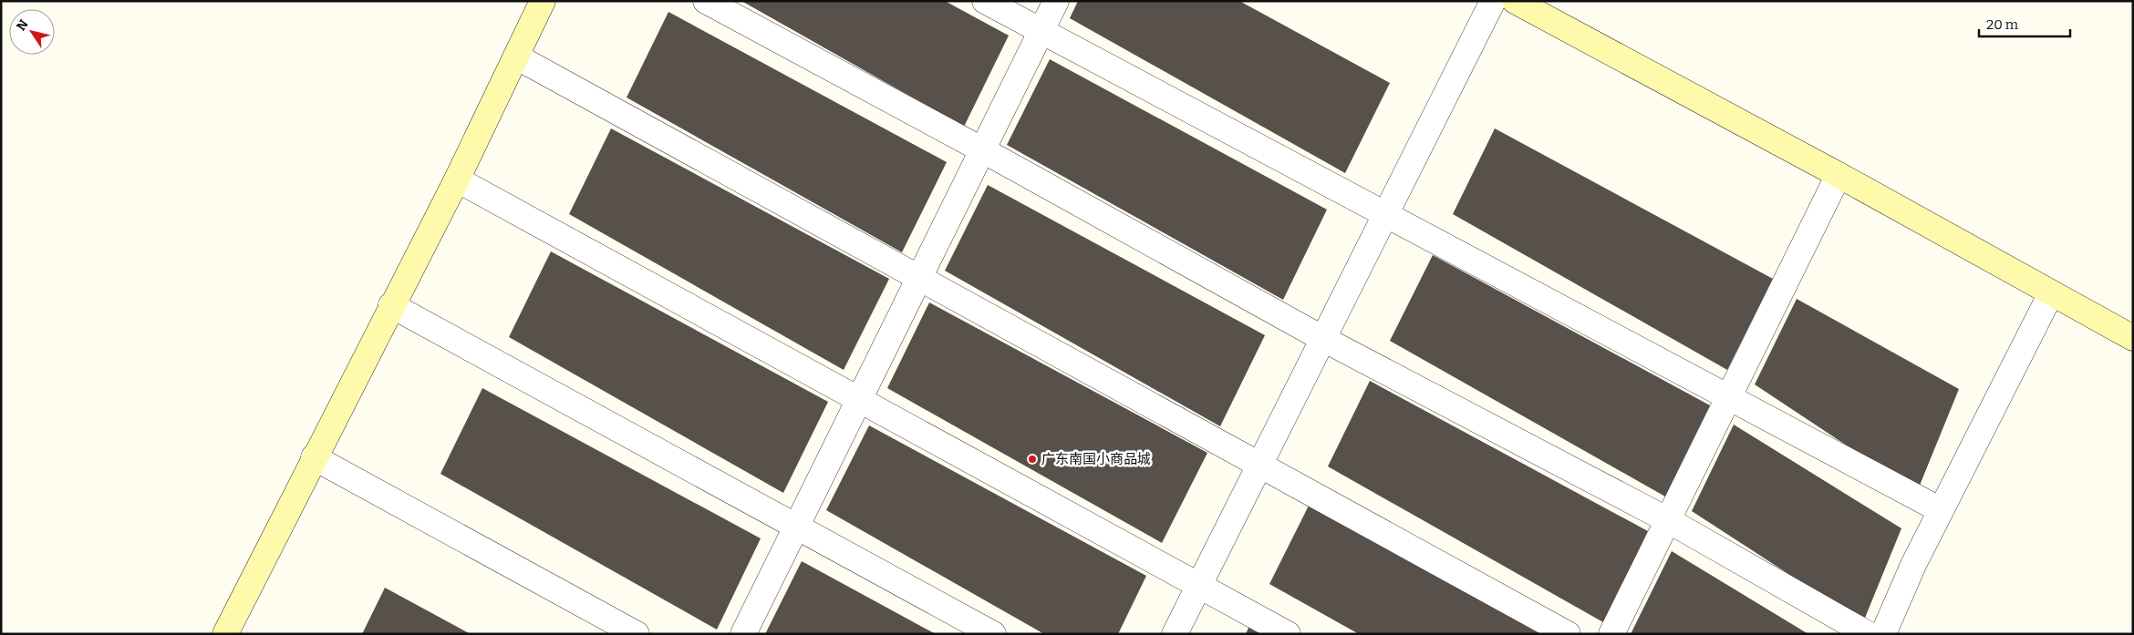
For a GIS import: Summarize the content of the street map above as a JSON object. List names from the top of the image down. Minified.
{"places":["广东南国小商品城"],"scale_bar":"20 m","north":"top left"}
